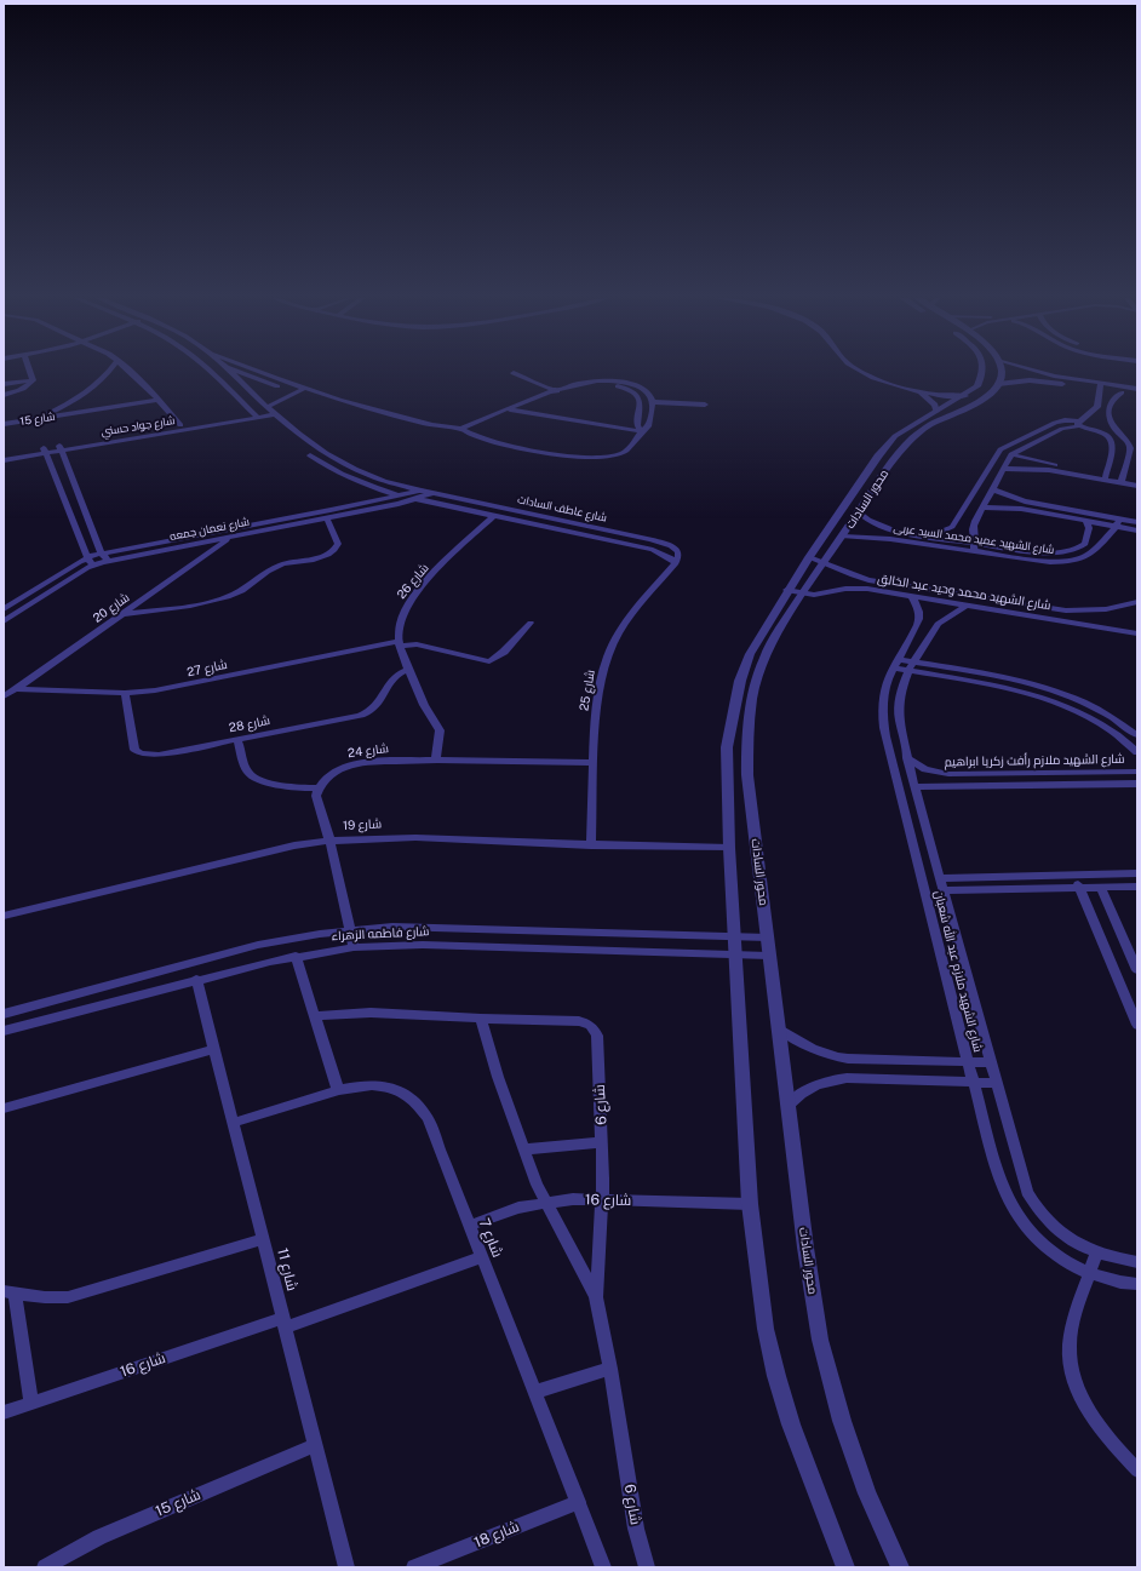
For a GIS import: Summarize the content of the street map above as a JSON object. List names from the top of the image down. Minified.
{"streets":{"street":["شارع 15","شارع جواد حسني","محور السادات","شارع عاطف السادات","شارع نعمان جمعه","شارع الشهيد عميد محمد السيد عربى","شارع 26","شارع الشهيد محمد وحيد عبد الخالق","شارع 20","شارع 27","شارع 25","شارع 28","شارع 24","شارع الشهيد ملازم رأفت زكريا ابراهيم","شارع 19","شارع فاطمه الزهراء","شارع الشهيد ملازم عبد الله شعبان","شارع 6","شارع 16","شارع 7","شارع 11","شارع 18"]},"crossings":[["شارع 15","شارع 11"],["شارع جواد حسني","شارع عاطف السادات"],["محور السادات","شارع الشهيد عميد محمد السيد عربى"],["محور السادات","شارع الشهيد محمد وحيد عبد الخالق"],["محور السادات","شارع 19"],["محور السادات","شارع فاطمه الزهراء"],["محور السادات","شارع 16"],["شارع عاطف السادات","شارع نعمان جمعه"],["شارع عاطف السادات","شارع 26"],["شارع عاطف السادات","شارع 25"],["شارع نعمان جمعه","شارع 20"],["شارع 26","شارع 27"],["شارع 26","شارع 28"],["شارع 26","شارع 24"],["شارع الشهيد محمد وحيد عبد الخالق","شارع الشهيد ملازم عبد الله شعبان"],["شارع 20","شارع 27"],["شارع 27","شارع 28"],["شارع 25","شارع 24"],["شارع 25","شارع 19"],["شارع الشهيد ملازم رأفت زكريا ابراهيم","شارع الشهيد ملازم عبد الله شعبان"],["شارع فاطمه الزهراء","شارع 11"],["شارع 6","شارع 16"],["شارع 16","شارع 7"],["شارع 16","شارع 11"],["شارع 7","شارع 11"],["شارع 7","شارع 18"]]}
